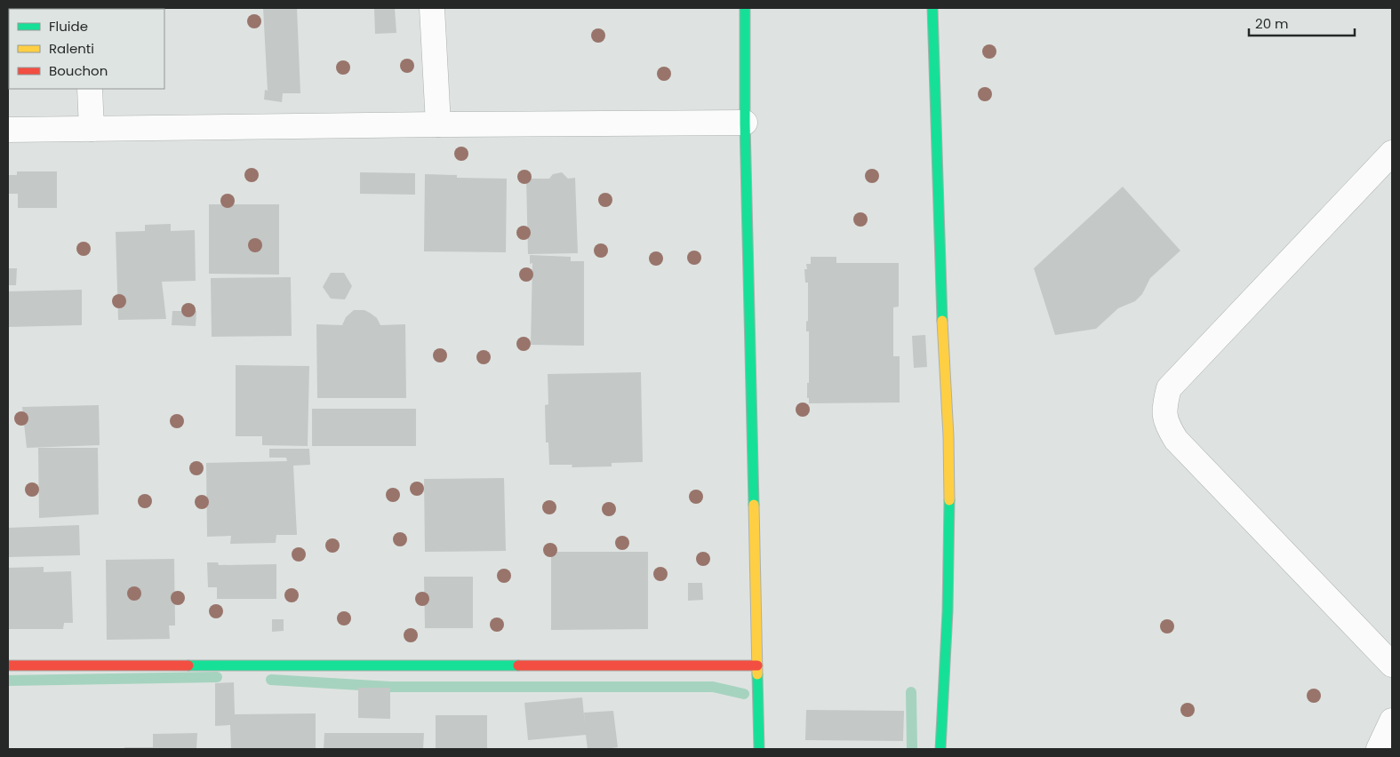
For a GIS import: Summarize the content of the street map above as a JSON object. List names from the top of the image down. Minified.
{"legend":["Fluide","Ralenti","Bouchon"],"scale_bar":"20 m"}
